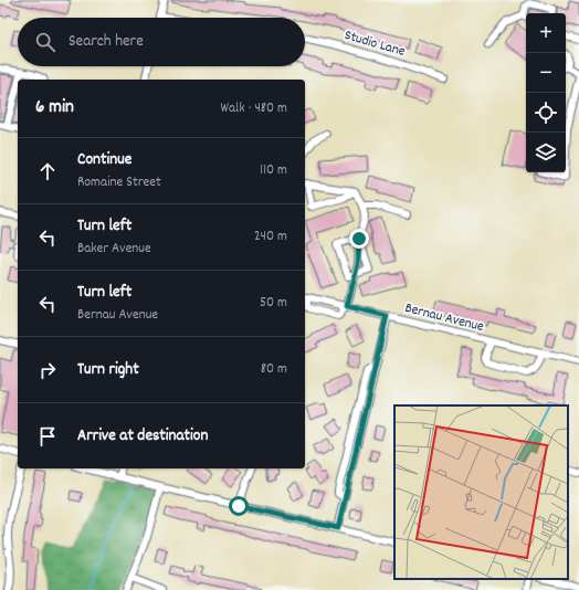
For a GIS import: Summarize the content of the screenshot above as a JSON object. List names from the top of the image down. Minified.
{"streets":{"street":["Studio Lane","Bernau Avenue"]},"page":{"map_buttons":["+","−"],"search":"Search here","heading":["6 min","Walk · 480 m"],"list":[["Continue","Romaine Street","110 m"],["Turn left","Baker Avenue","240 m"],["Turn left","Bernau Avenue","50 m"],["Turn right","80 m"],"Arrive at destination"]}}
